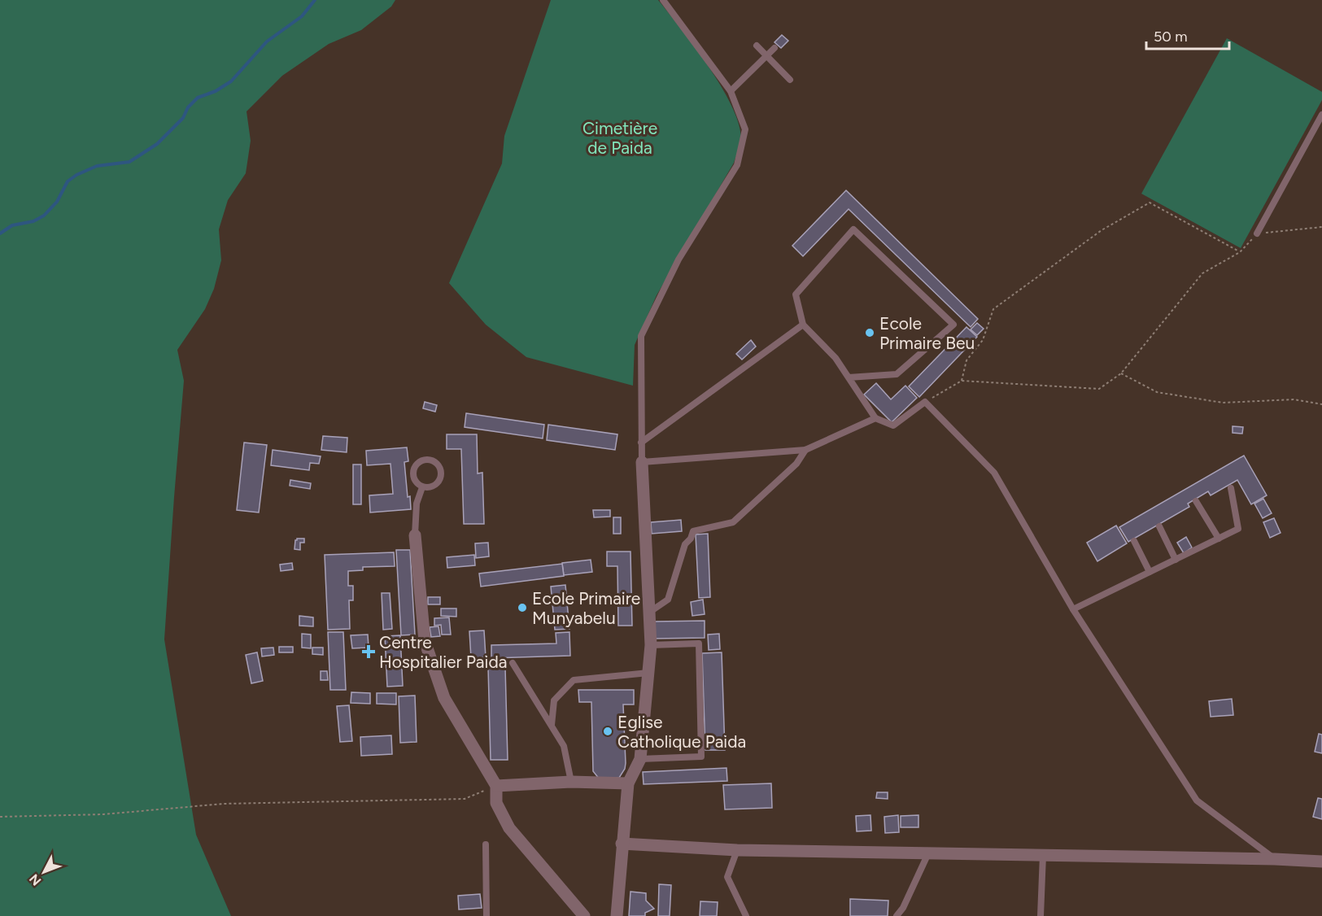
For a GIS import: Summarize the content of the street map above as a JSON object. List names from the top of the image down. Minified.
{"parks":["Cimetière de Paida"],"places":{"other":["Ecole Primaire Beu","Ecole Primaire Munyabelu","Eglise Catholique Paida"],"health":["Centre Hospitalier Paida"]},"scale_bar":"50 m","north":"bottom left"}
